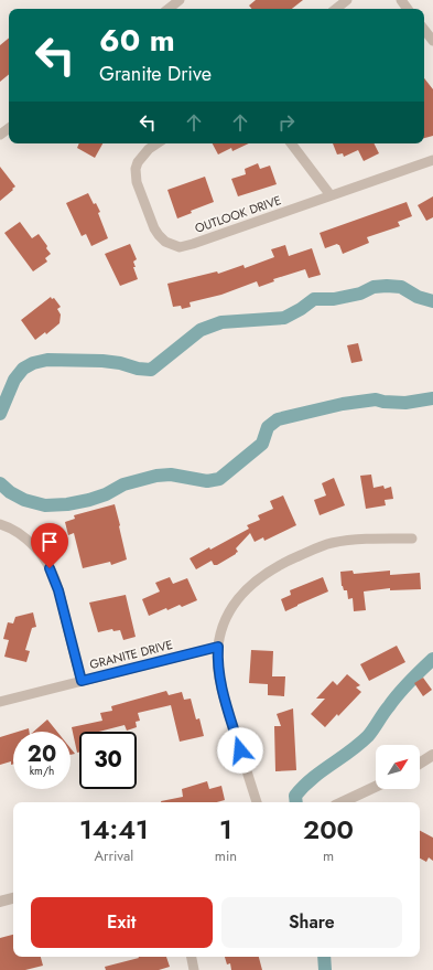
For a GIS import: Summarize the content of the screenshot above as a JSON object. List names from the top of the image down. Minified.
{"streets":{"street":["OUTLOOK DRIVE","GRANITE DRIVE"]},"north":"top right","page":{"turn":["60 m","Granite Drive"],"speed":"20 km/h","limit":"30","eta":["14:41","Arrival","1","min","200","m"],"buttons":["Exit","Share"]}}
